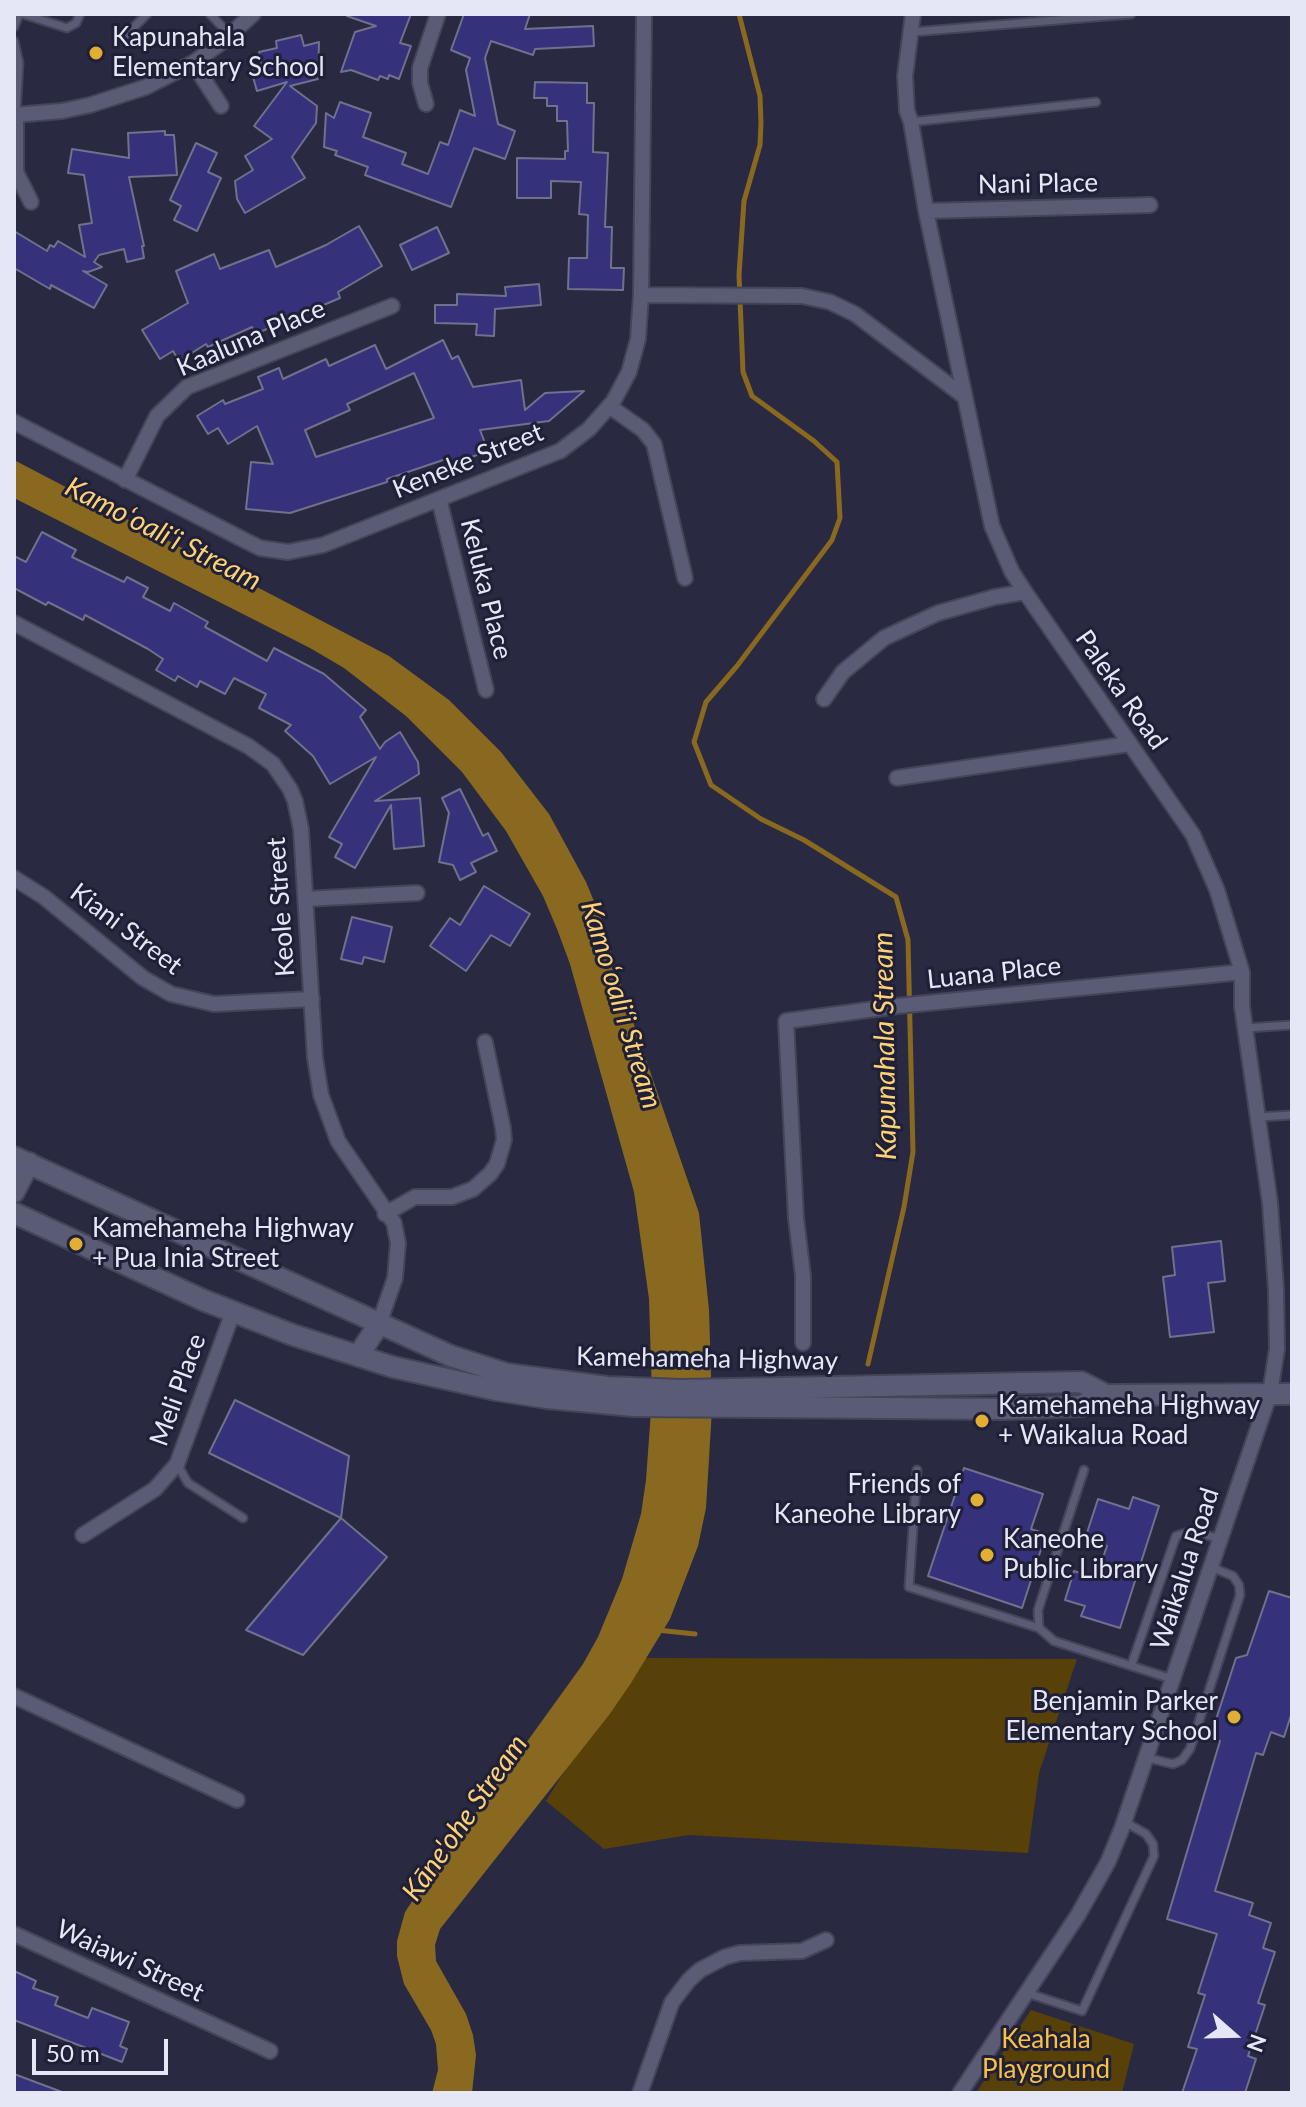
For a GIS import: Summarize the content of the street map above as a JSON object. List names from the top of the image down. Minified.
{"streets":{"main road":["Kamehameha Highway"],"street":["Nani Place","Kaaluna Place","Keneke Street","Keluka Place","Paleka Road","Keole Street","Kiani Street","Luana Place","Meli Place","Waikalua Road","Waiawi Street"]},"crossings":[["Nani Place","Paleka Road"],["Kaaluna Place","Keneke Street"],["Keneke Street","Keluka Place"],["Paleka Road","Luana Place"],["Paleka Road","Kamehameha Highway"],["Paleka Road","Waikalua Road"],["Keole Street","Kiani Street"],["Keole Street","Kamehameha Highway"],["Kamehameha Highway","Meli Place"],["Kamehameha Highway","Waikalua Road"]],"water":["Kamoʻoaliʻi Stream","Kapunahala Stream","Kāne'ohe Stream"],"parks":["Keahala Playground"],"places":["Kapunahala Elementary School","Kamehameha Highway + Pua Inia Street","Kamehameha Highway + Waikalua Road","Friends of Kaneohe Library","Kaneohe Public Library","Benjamin Parker Elementary School"],"scale_bar":"50 m","north":"right"}
